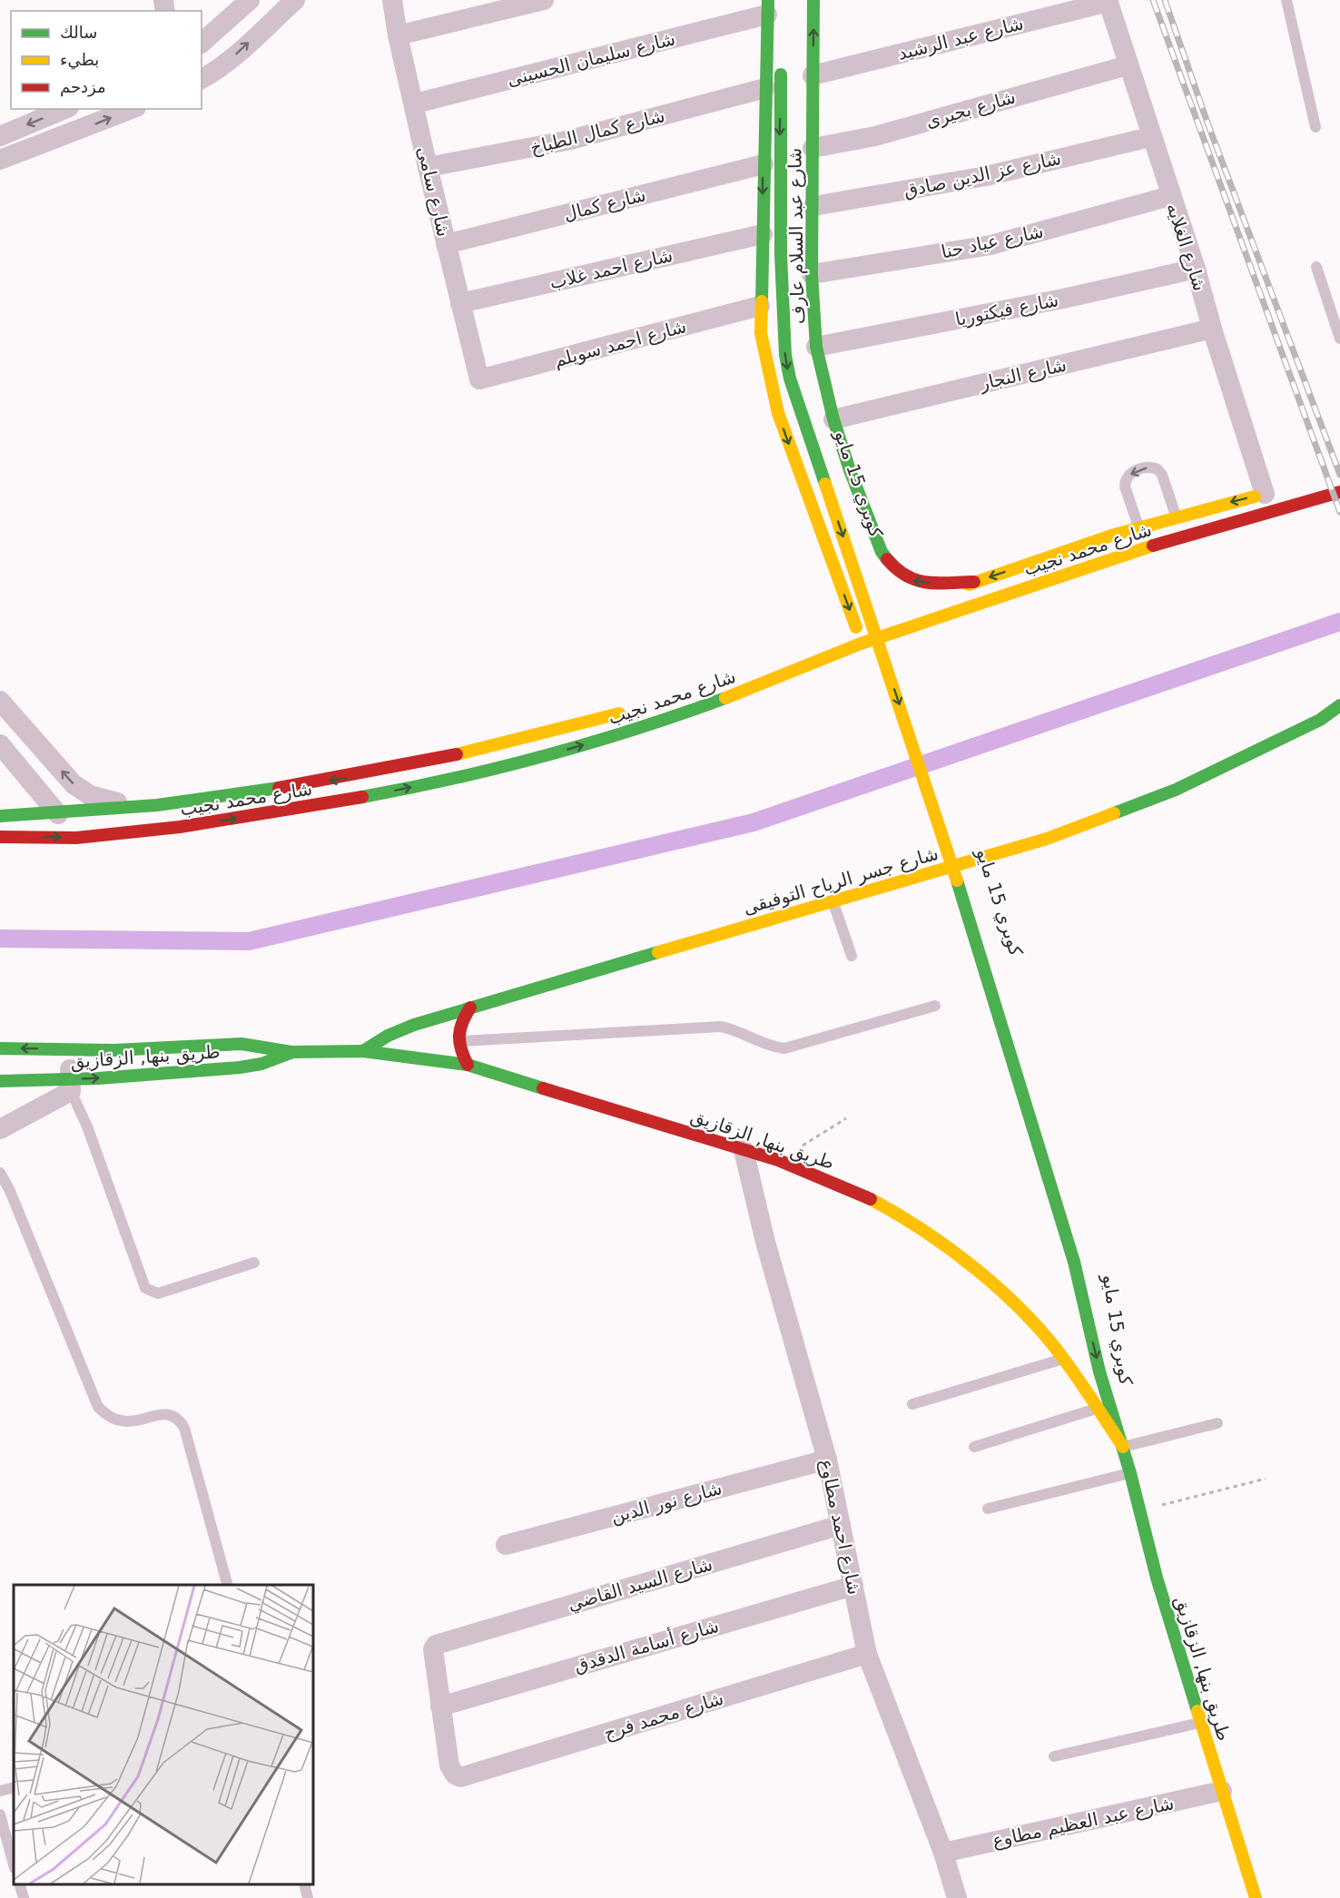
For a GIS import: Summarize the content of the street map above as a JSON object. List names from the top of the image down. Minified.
{"streets":{"main road":["شارع عبد السلام عارف","كوبري 15 مايو","شارع محمد نجيب","شارع جسر الرياح التوفيقى","طريق بنها, الزقازيق"],"street":["شارع عبد الرشيد","شارع سليمان الحسينى","شارع بحيرى","شارع كمال الطباخ","شارع عز الدين صادق","شارع سامى","شارع كمال","شارع عياد حنا","شارع الغلايه","شارع احمد غلاب","شارع فيكتوريا","شارع احمد سويلم","شارع النجار","شارع نور الدين","شارع احمد مطاوع","شارع السيد القاضي","شارع أسامة الدقدق","شارع محمد فرج","شارع عبد العظيم مطاوع"]},"crossings":[["شارع عبد الرشيد","شارع عبد السلام عارف"],["شارع عبد الرشيد","شارع الغلايه"],["شارع سليمان الحسينى","شارع سامى"],["شارع سليمان الحسينى","شارع عبد السلام عارف"],["شارع بحيرى","شارع عبد السلام عارف"],["شارع بحيرى","شارع الغلايه"],["شارع كمال الطباخ","شارع سامى"],["شارع كمال الطباخ","شارع عبد السلام عارف"],["شارع عز الدين صادق","شارع عبد السلام عارف"],["شارع عز الدين صادق","شارع الغلايه"],["شارع سامى","شارع كمال"],["شارع سامى","شارع احمد غلاب"],["شارع سامى","شارع احمد سويلم"],["شارع كمال","شارع عبد السلام عارف"],["شارع عبد السلام عارف","شارع عياد حنا"],["شارع عبد السلام عارف","شارع احمد غلاب"],["شارع عبد السلام عارف","شارع فيكتوريا"],["شارع عبد السلام عارف","شارع احمد سويلم"],["شارع عبد السلام عارف","شارع النجار"],["شارع عبد السلام عارف","شارع محمد نجيب"],["شارع عياد حنا","شارع الغلايه"],["شارع الغلايه","شارع فيكتوريا"],["شارع الغلايه","شارع النجار"],["شارع الغلايه","شارع محمد نجيب"],["كوبري 15 مايو","طريق بنها, الزقازيق"],["شارع جسر الرياح التوفيقى","طريق بنها, الزقازيق"],["طريق بنها, الزقازيق","شارع احمد مطاوع"],["طريق بنها, الزقازيق","شارع عبد العظيم مطاوع"],["شارع نور الدين","شارع احمد مطاوع"],["شارع احمد مطاوع","شارع السيد القاضي"],["شارع احمد مطاوع","شارع أسامة الدقدق"],["شارع احمد مطاوع","شارع محمد فرج"],["شارع احمد مطاوع","شارع عبد العظيم مطاوع"],["شارع السيد القاضي","شارع أسامة الدقدق"],["شارع السيد القاضي","شارع محمد فرج"],["شارع أسامة الدقدق","شارع محمد فرج"]],"one_way":["كوبري 15 مايو"],"legend":["سالك","بطيء","مزدحم"]}
